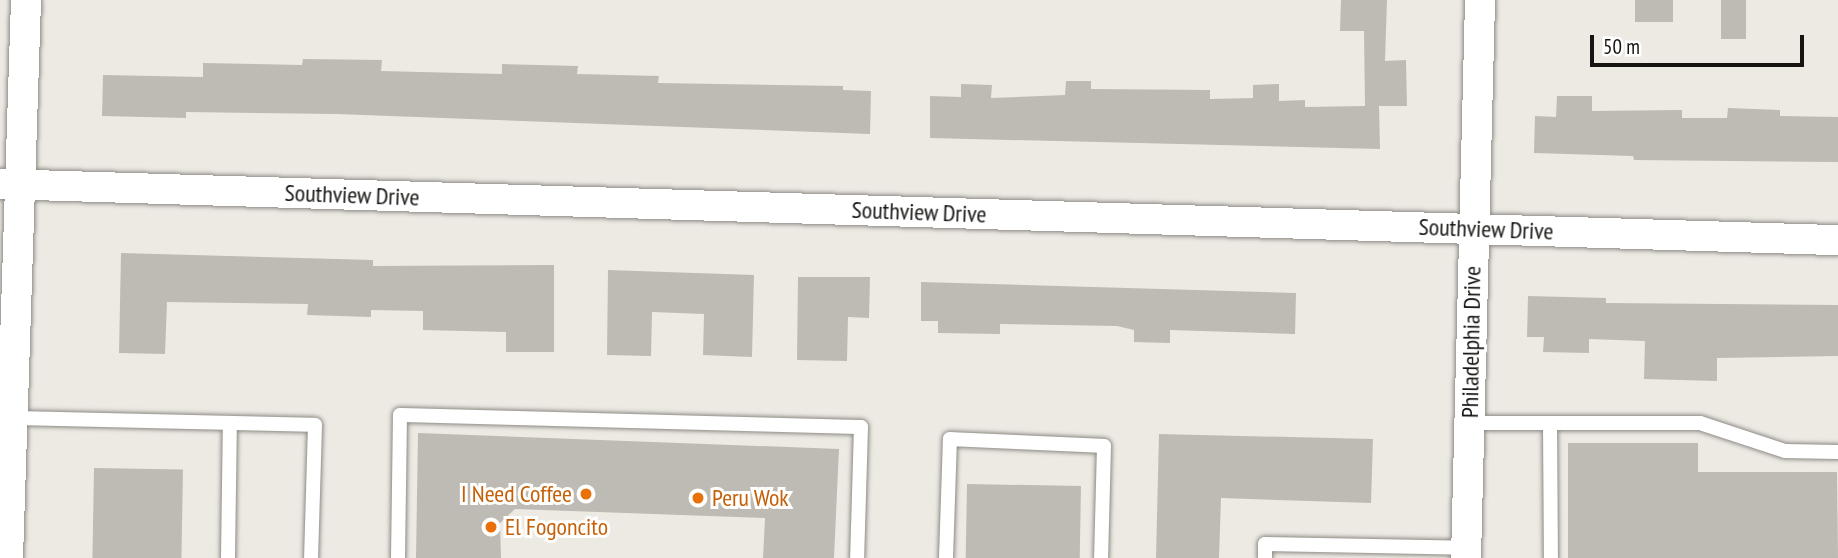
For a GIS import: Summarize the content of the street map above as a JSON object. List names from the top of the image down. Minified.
{"streets":{"street":["Southview Drive","Philadelphia Drive"]},"crossings":[["Southview Drive","Philadelphia Drive"]],"places":["I Need Coffee","Peru Wok","El Fogoncito"],"scale_bar":"50 m"}
